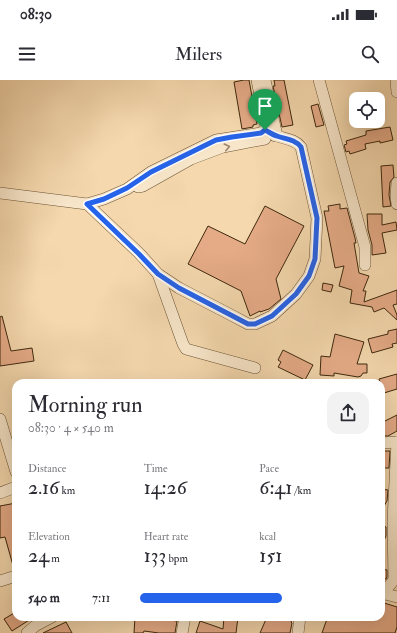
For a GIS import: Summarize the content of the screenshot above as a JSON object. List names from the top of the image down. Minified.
{"page":{"status":"08:30","header":"Milers","heading":["Morning run","08:30 · 4 × 540 m"],"stats":[["Distance","2.16 km"],["Time","14:26"],["Pace","6:41 /km"],["Elevation","24 m"],["Heart rate","133 bpm"],["kcal","151"]],"list":[{"name":"540 m","note":"7:11"}]}}
